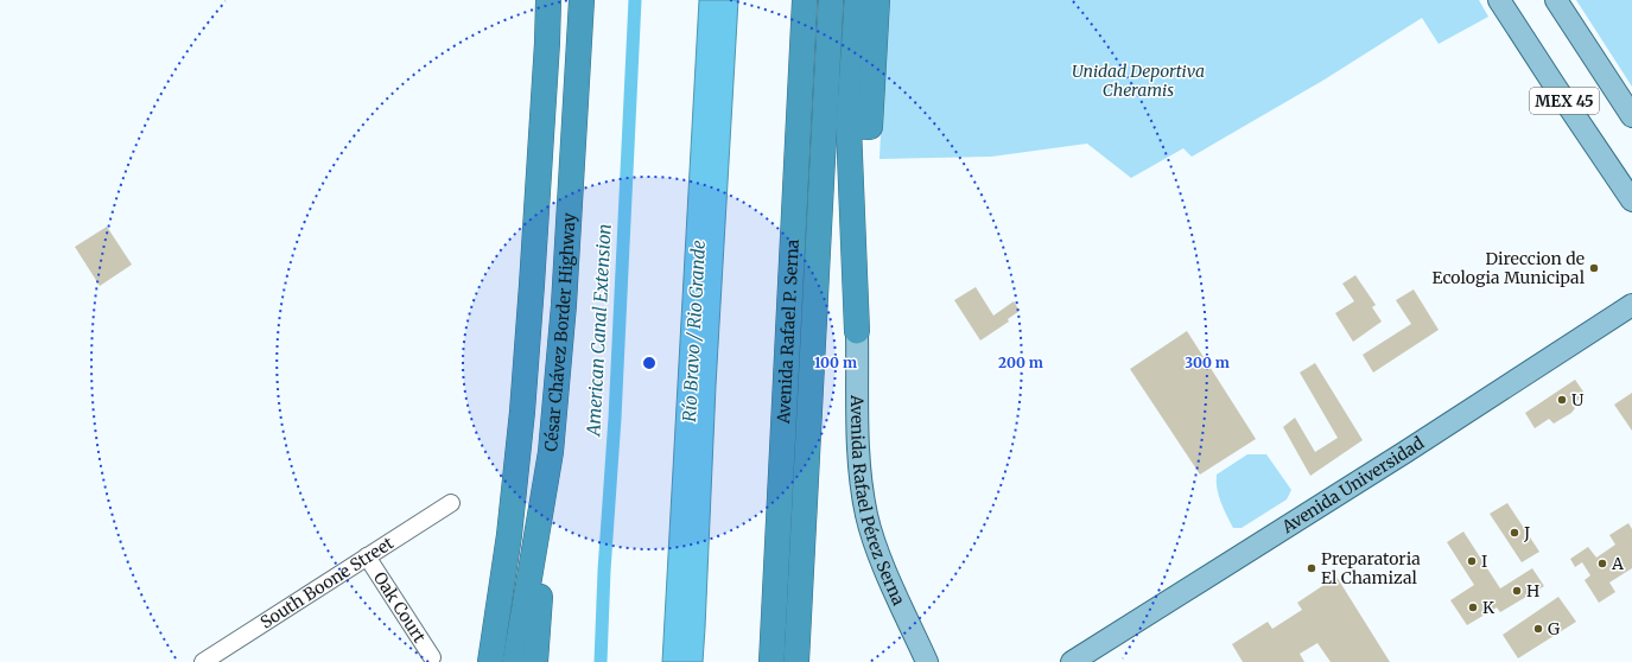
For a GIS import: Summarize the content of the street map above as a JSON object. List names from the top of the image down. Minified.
{"streets":{"highway":["Avenida Rafael P. Serna","César Chávez Border Highway"],"main road":["MEX 45","Avenida Universidad","Avenida Rafael Pérez Serna"],"street":["South Boone Street","Oak Court"]},"crossings":[["South Boone Street","Oak Court"]],"water":["American Canal Extension","Río Bravo / Rio Grande"],"parks":["Unidad Deportiva Cheramis"],"places":["Direccion de Ecologia Municipal","U","J","I","A","Preparatoria El Chamizal","H","K","G"],"rings":["100 m","200 m","300 m"]}
